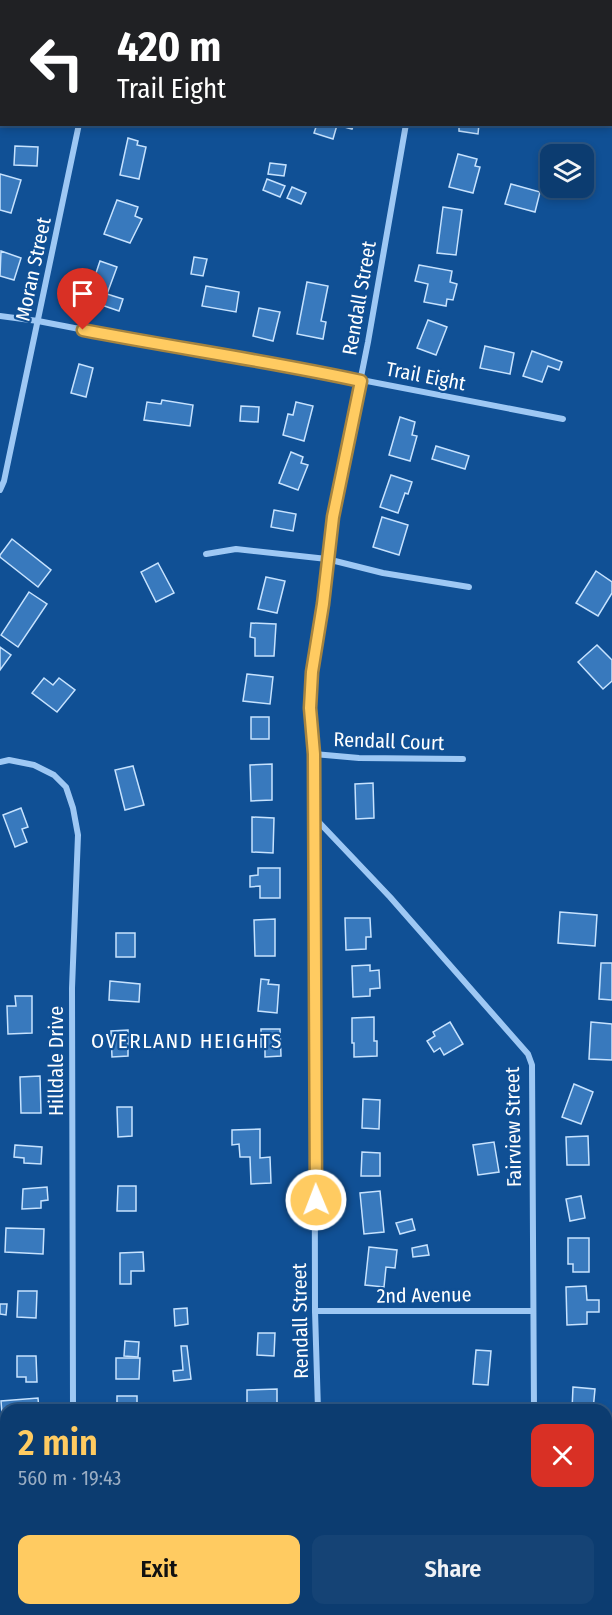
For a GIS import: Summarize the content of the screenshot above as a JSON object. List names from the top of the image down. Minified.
{"streets":{"street":["Moran Street","Rendall Street","Trail Eight","Rendall Court","Hilldale Drive","Fairview Street","2nd Avenue"]},"crossings":[["Moran Street","Trail Eight"],["Rendall Street","Trail Eight"],["Rendall Street","Rendall Court"],["Rendall Street","Fairview Street"],["Rendall Street","2nd Avenue"],["Fairview Street","2nd Avenue"]],"districts":["OVERLAND HEIGHTS"],"page":{"turn":["420 m","Trail Eight"],"heading":["2 min","560 m · 19:43"],"buttons":["Exit","Share"]}}
